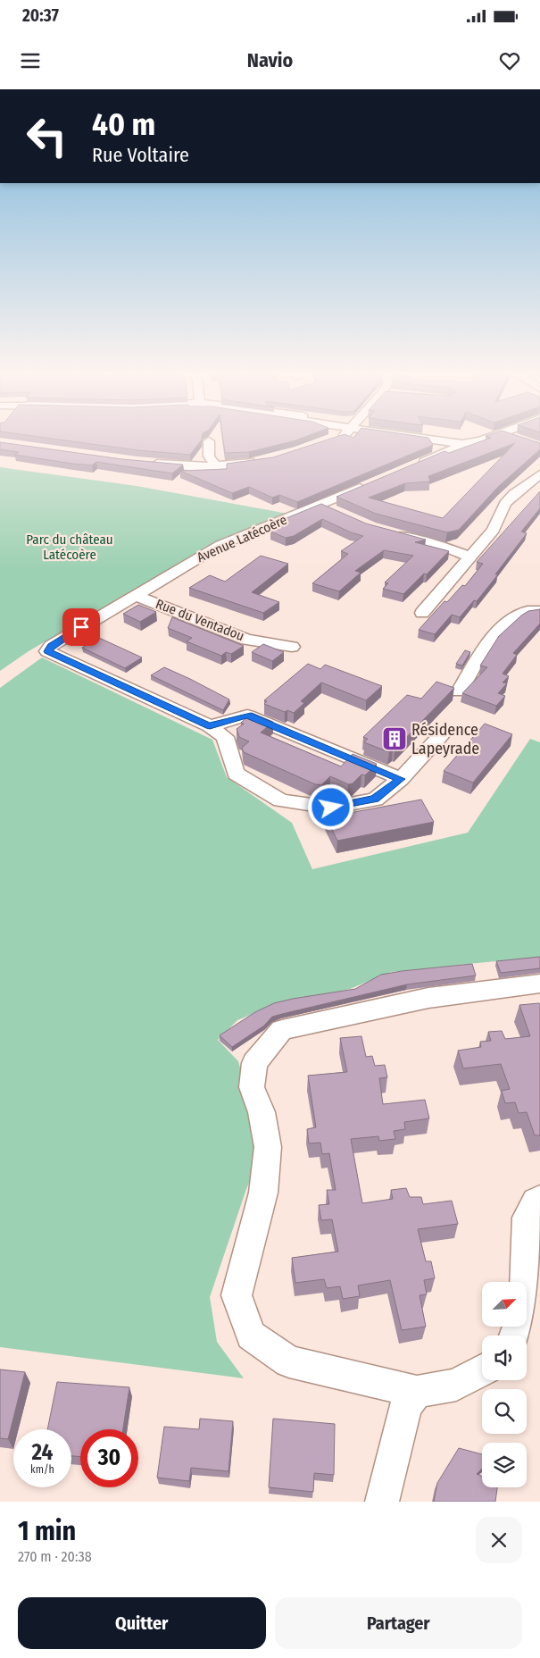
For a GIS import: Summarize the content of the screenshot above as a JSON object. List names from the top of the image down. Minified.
{"streets":{"street":["Avenue Latécoère","Rue du Ventadou"]},"crossings":[["Avenue Latécoère","Rue du Ventadou"]],"parks":["Parc du château Latécoère"],"places":{"building":["Résidence Lapeyrade"]},"north":"top right","page":{"status":"20:37","header":"Navio","turn":["40 m","Rue Voltaire"],"speed":"24 km/h","limit":"30","heading":["1 min","270 m · 20:38"],"buttons":["Quitter","Partager"]}}
